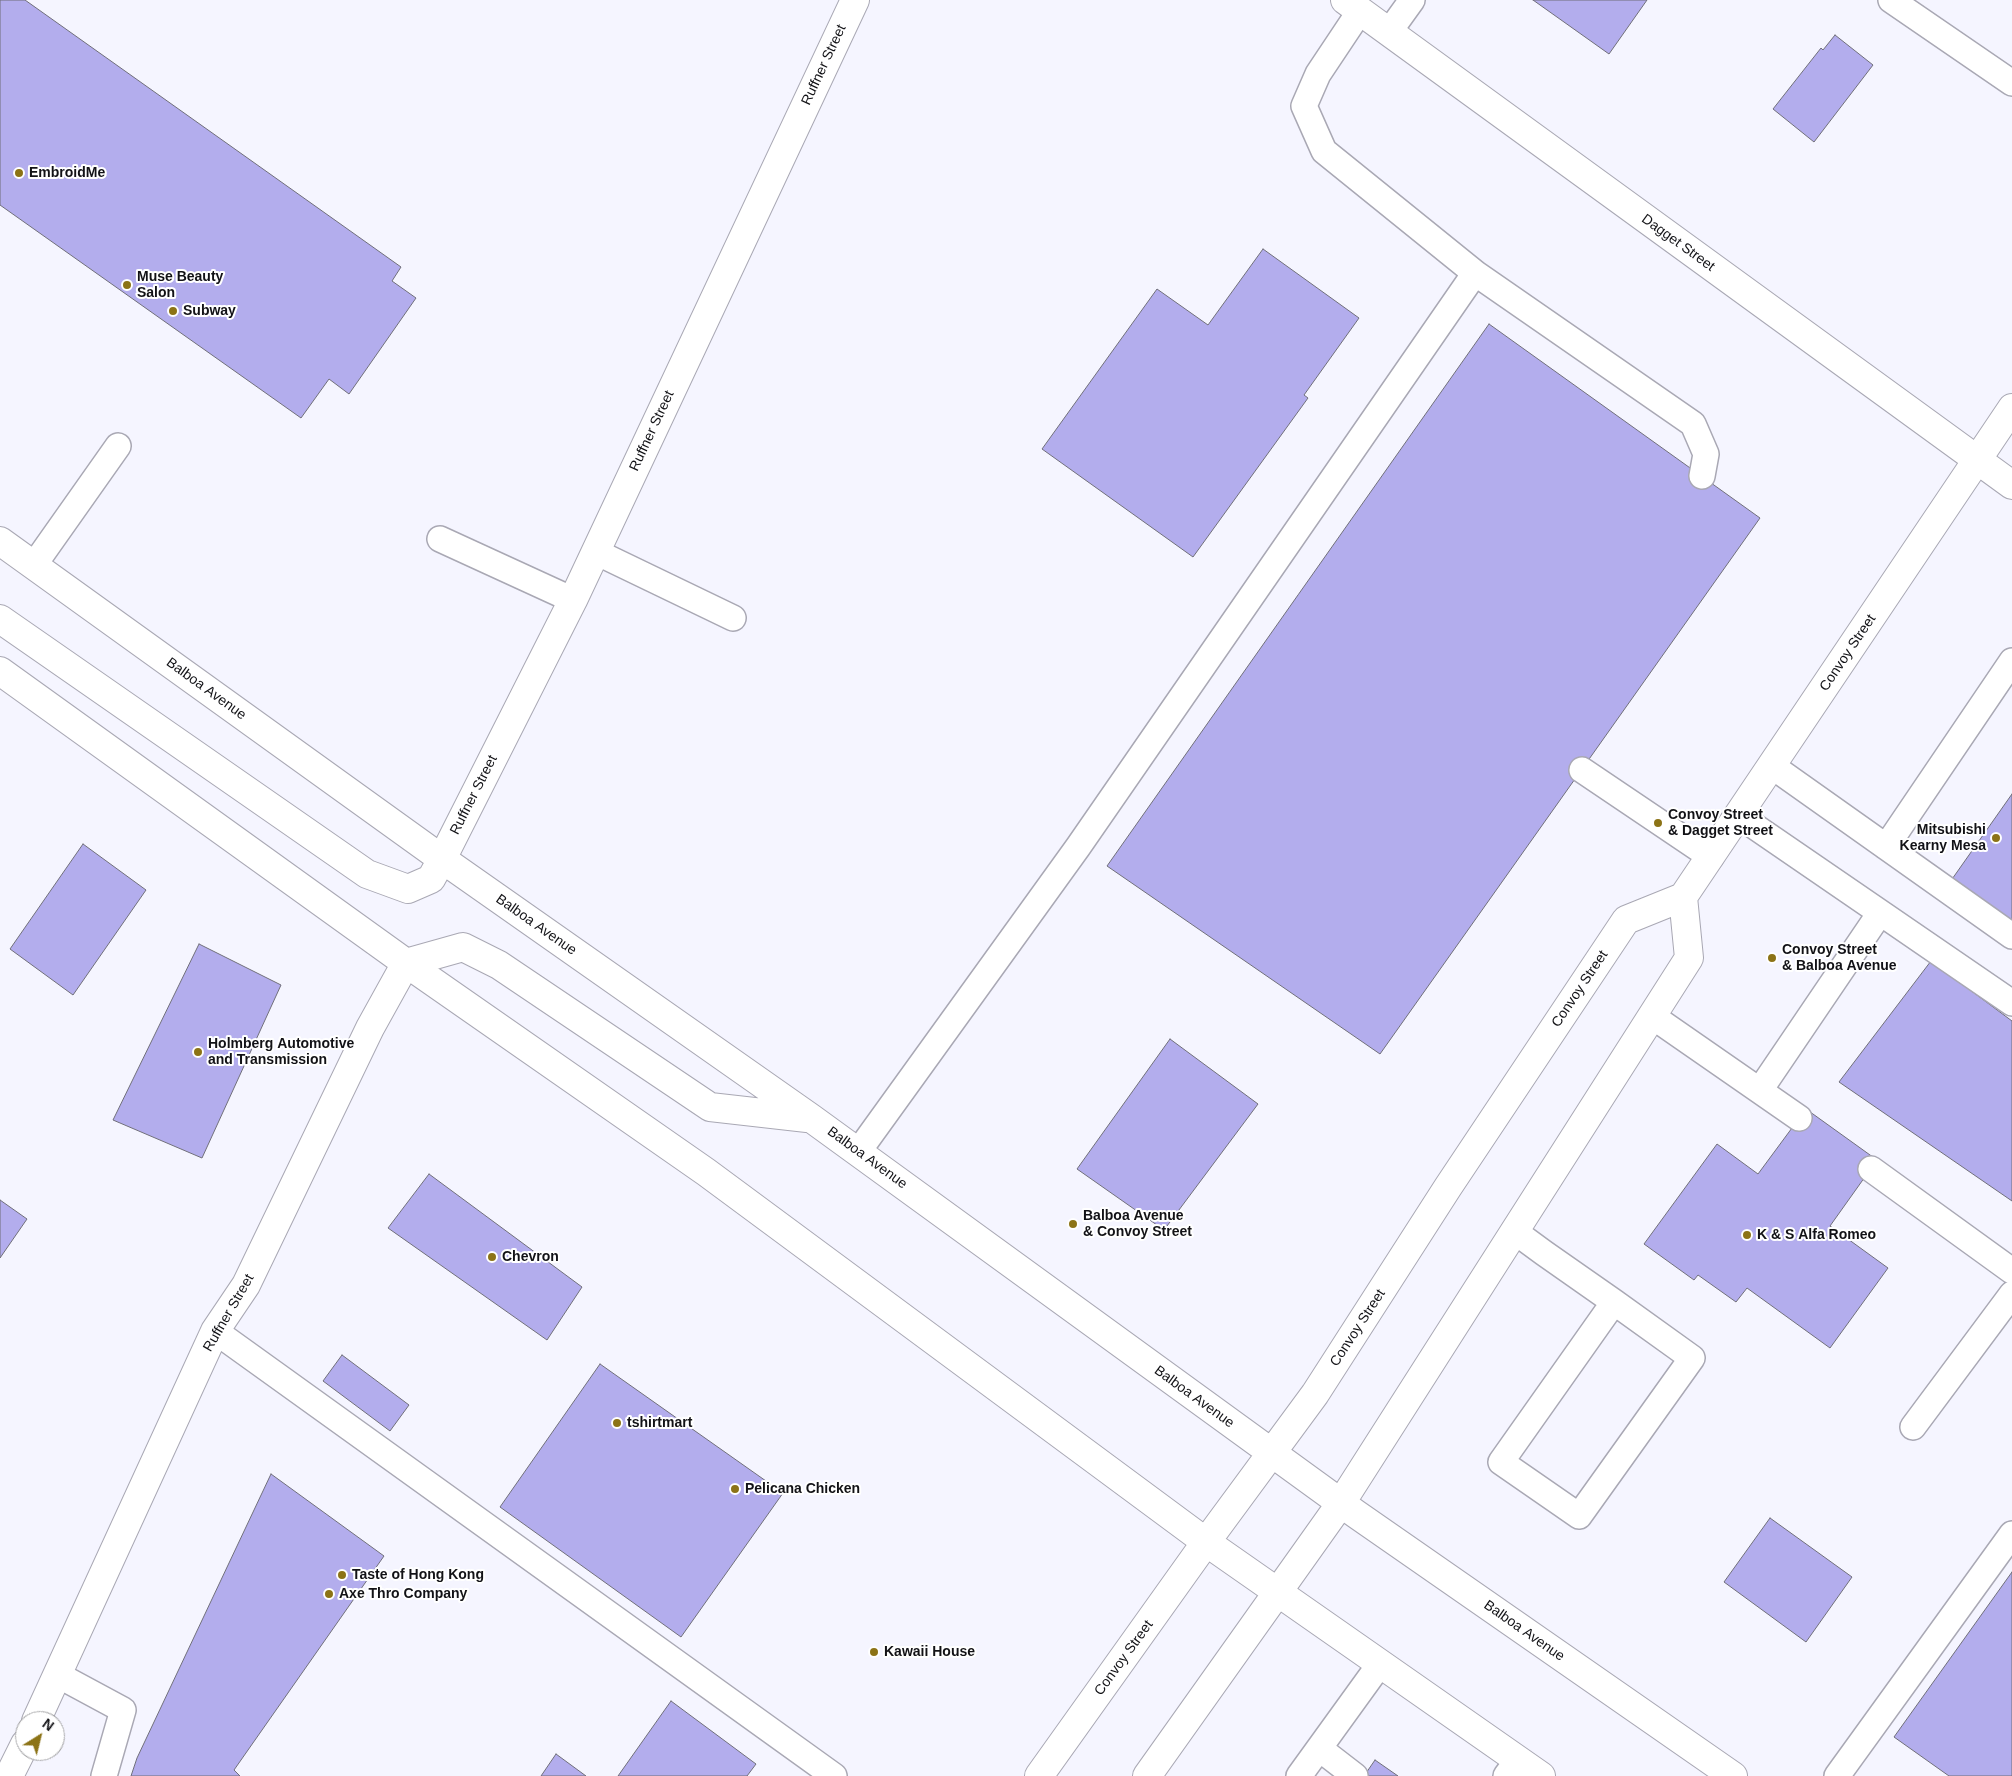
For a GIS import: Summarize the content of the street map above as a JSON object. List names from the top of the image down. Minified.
{"streets":{"main road":["Ruffner Street","Dagget Street","Convoy Street","Balboa Avenue"]},"crossings":[["Ruffner Street","Balboa Avenue"],["Dagget Street","Convoy Street"],["Convoy Street","Balboa Avenue"]],"places":["EmbroidMe","Muse Beauty Salon","Subway","Convoy Street & Dagget Street","Mitsubishi Kearny Mesa","Convoy Street & Balboa Avenue","Holmberg Automotive and Transmission","Balboa Avenue & Convoy Street","K & S Alfa Romeo","Chevron","tshirtmart","Pelicana Chicken","Taste of Hong Kong","Axe Thro Company","Kawaii House"],"north":"top right"}
